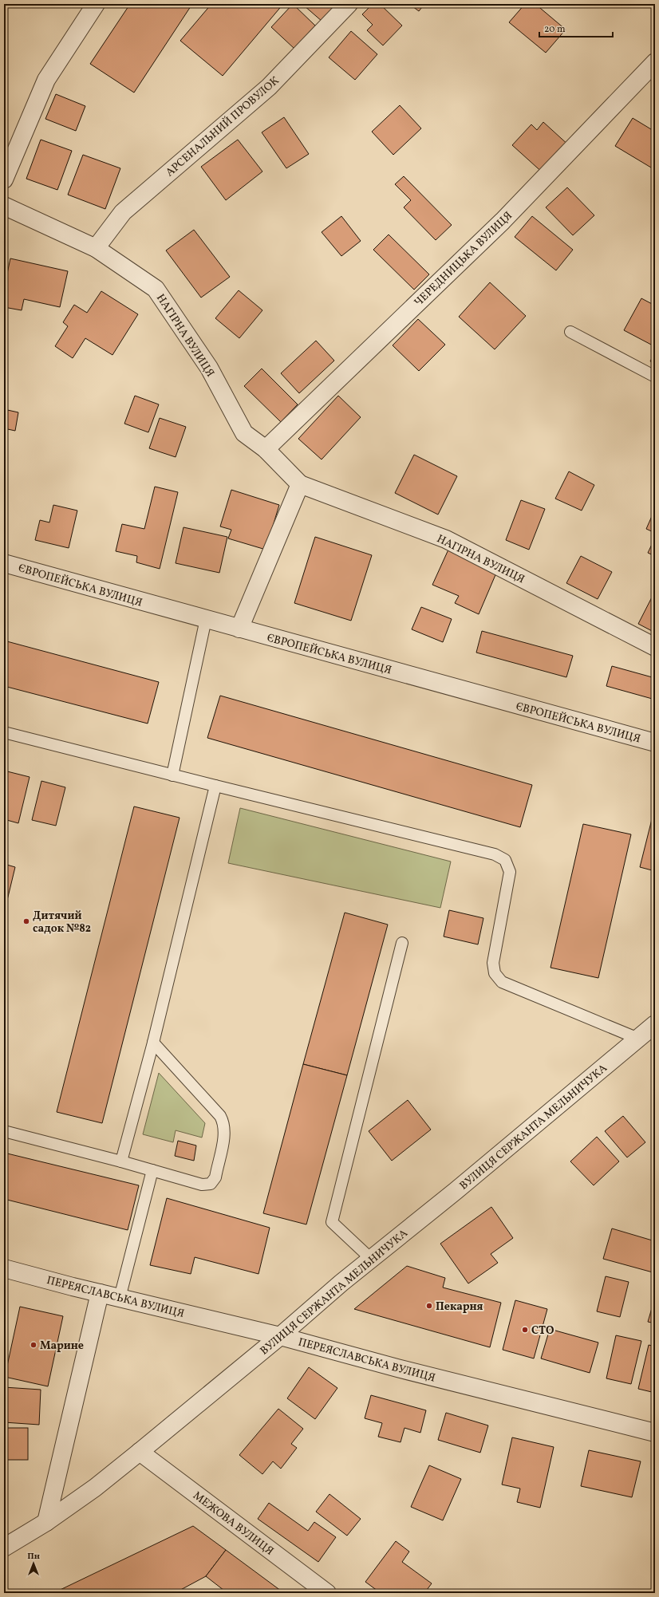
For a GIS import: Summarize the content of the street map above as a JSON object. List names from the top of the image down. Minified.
{"streets":{"street":["АРСЕНАЛЬНИЙ ПРОВУЛОК","ЧЕРЕДНИЦЬКА ВУЛИЦЯ","НАГІРНА ВУЛИЦЯ","ЄВРОПЕЙСЬКА ВУЛИЦЯ","ВУЛИЦЯ СЕРЖАНТА МЕЛЬНИЧУКА","ПЕРЕЯСЛАВСЬКА ВУЛИЦЯ","МЕЖОВА ВУЛИЦЯ"]},"crossings":[["АРСЕНАЛЬНИЙ ПРОВУЛОК","НАГІРНА ВУЛИЦЯ"],["ЧЕРЕДНИЦЬКА ВУЛИЦЯ","НАГІРНА ВУЛИЦЯ"],["ВУЛИЦЯ СЕРЖАНТА МЕЛЬНИЧУКА","ПЕРЕЯСЛАВСЬКА ВУЛИЦЯ"],["ВУЛИЦЯ СЕРЖАНТА МЕЛЬНИЧУКА","МЕЖОВА ВУЛИЦЯ"]],"places":["Дитячий садок №82","Пекарня","СТО","Марине"],"scale_bar":"20 m","north":"top"}
